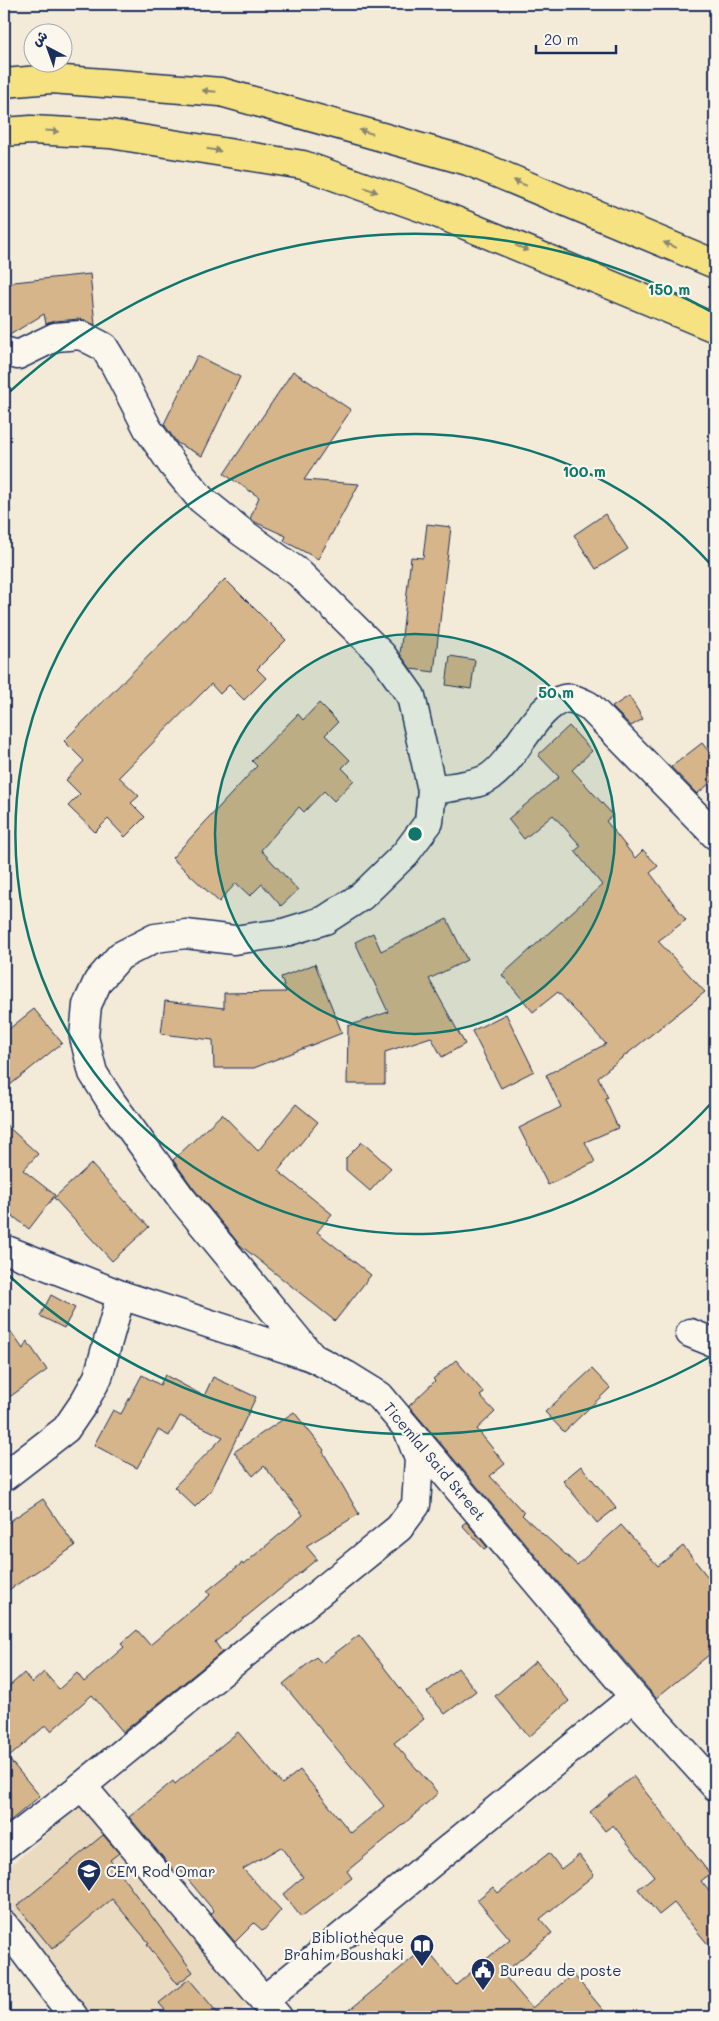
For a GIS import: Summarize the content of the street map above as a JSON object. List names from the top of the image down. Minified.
{"streets":{"street":["Ticemlal Said Street"]},"places":{"school or university":["CEM Rod Omar"],"library":["Bibliothèque Brahim Boushaki"],"public building":["Bureau de poste"]},"scale_bar":"20 m","north":"top left","rings":["150 m","100 m","50 m"]}
